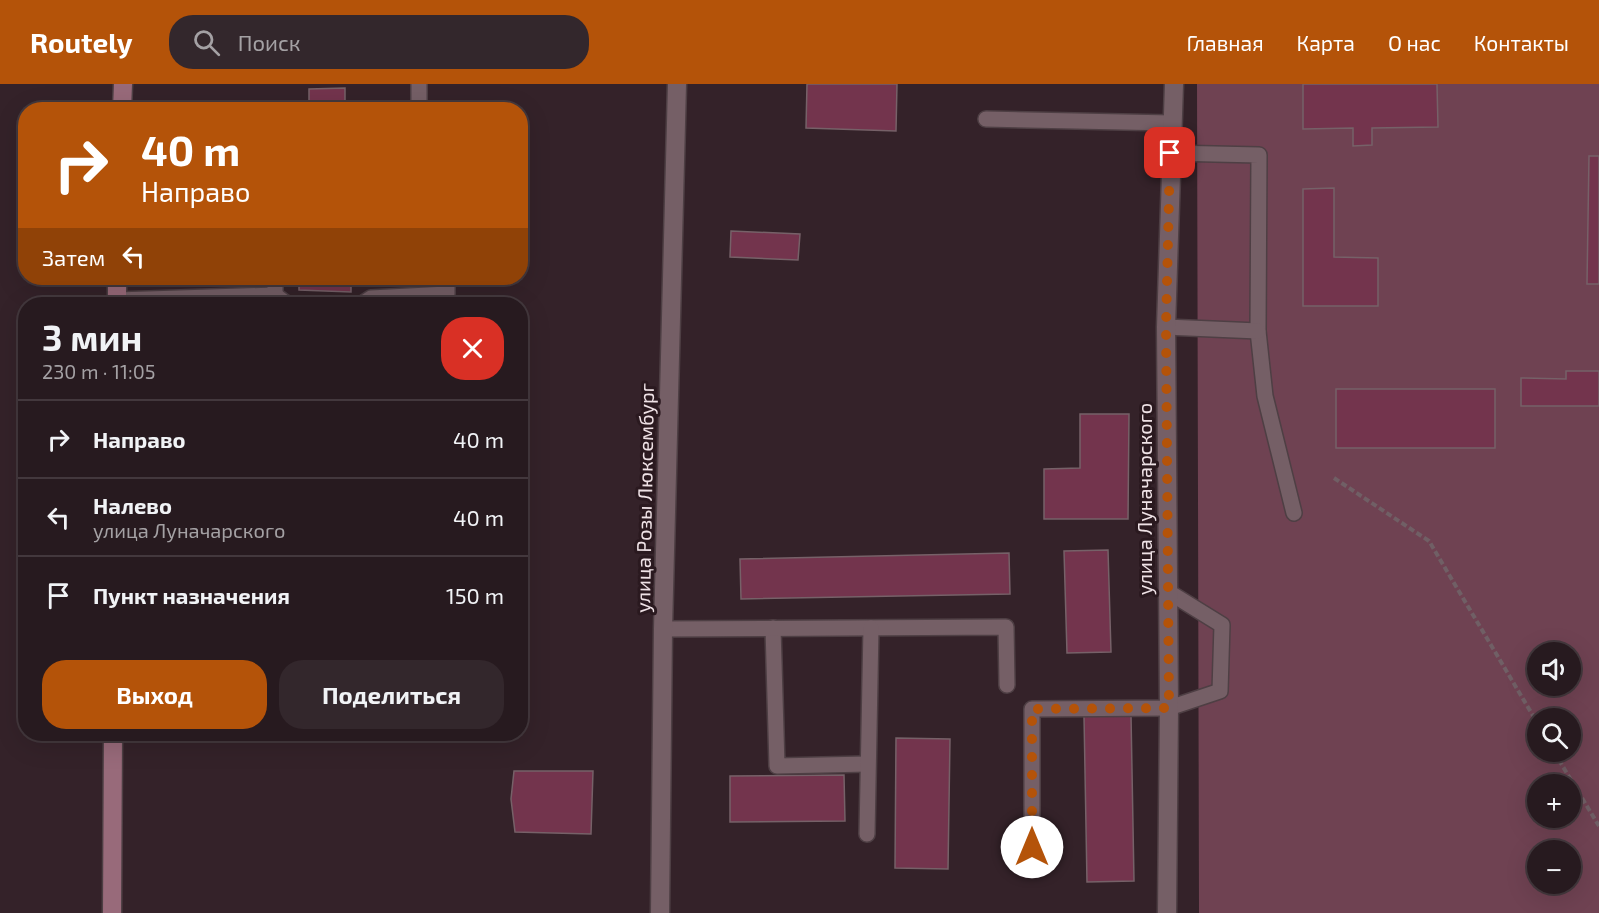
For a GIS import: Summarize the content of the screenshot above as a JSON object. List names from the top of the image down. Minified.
{"streets":{"street":["улица Розы Люксембург","улица Луначарского"]},"page":{"header":"Routely","search":"Поиск","nav":["Главная","Карта","О нас","Контакты"],"turn":["40 m","Направо"],"then":"Затем","heading":["3 мин","230 m · 11:05"],"list":[{"name":"Направо","value":"40 m"},{"name":"Налево","note":"улица Луначарского","value":"40 m"},{"name":"Пункт назначения","value":"150 m"}],"map_buttons":["+","−"],"buttons":["Выход","Поделиться"]}}
